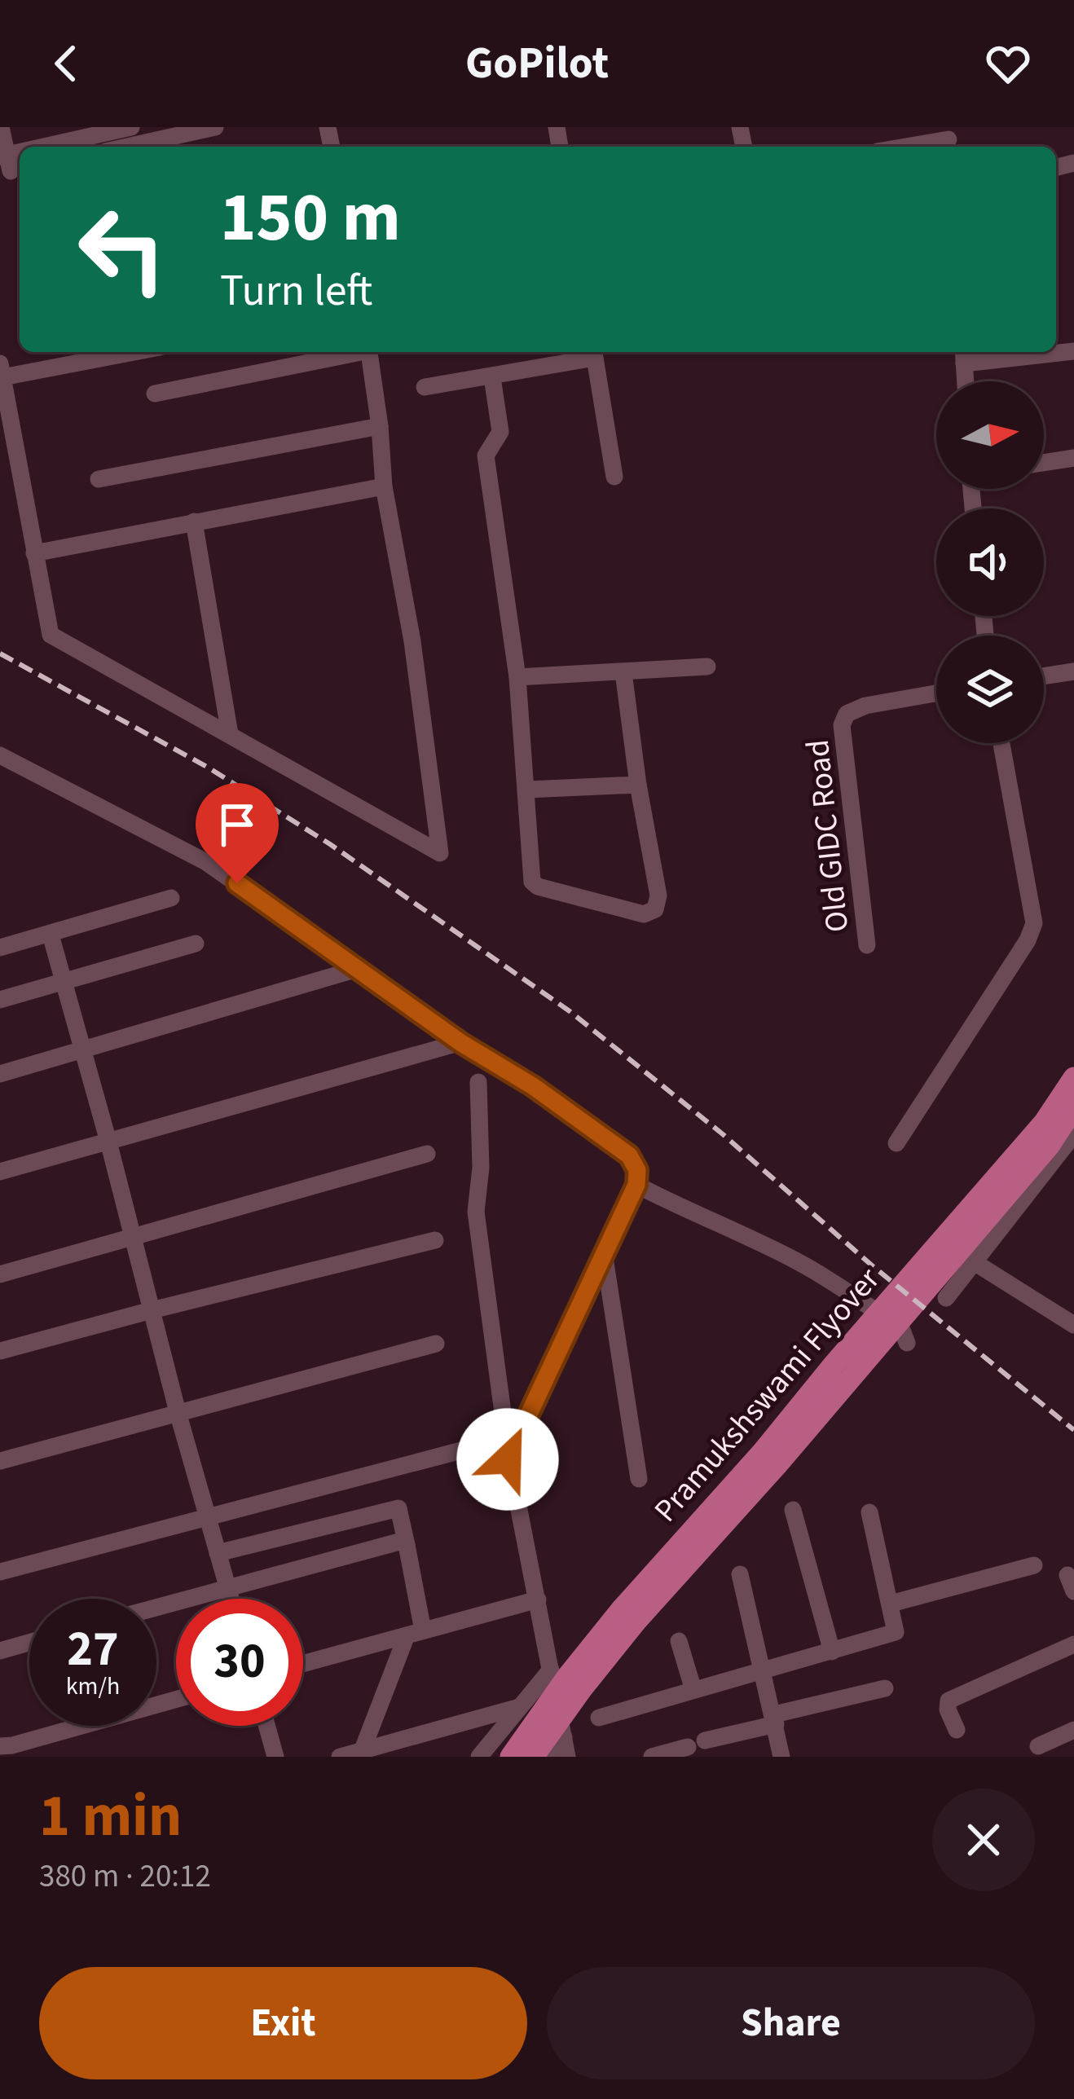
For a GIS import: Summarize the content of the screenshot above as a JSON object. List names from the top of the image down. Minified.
{"streets":{"main road":["Pramukshswami Flyover"],"street":["Old GIDC Road"]},"north":"right","page":{"header":"GoPilot","turn":["150 m","Turn left"],"speed":"27 km/h","limit":"30","heading":["1 min","380 m · 20:12"],"buttons":["Exit","Share"]}}
